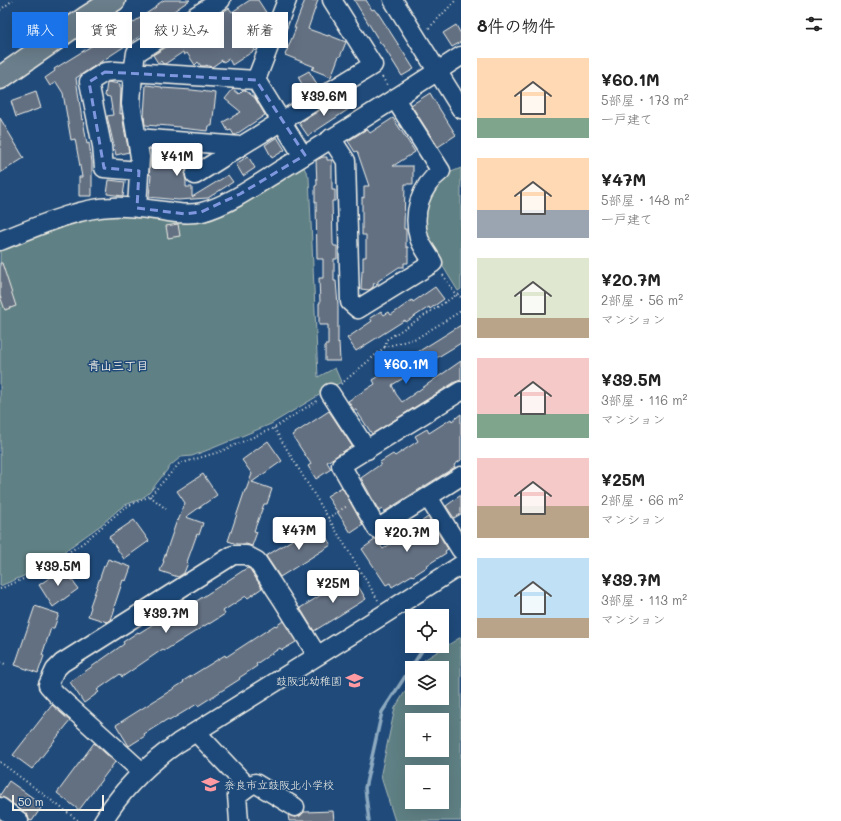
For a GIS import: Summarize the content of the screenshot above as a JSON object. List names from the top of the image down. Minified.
{"districts":["青山三丁目"],"places":{"school or university":["鼓阪北幼稚園","奈良市立鼓阪北小学校"]},"scale_bar":"50 m","page":{"heading":"8件の物件","chip":["購入","賃貸","絞り込み","新着"],"list":[{"name":"¥60.1M","note":"5部屋 · 173 m² · 一戸建て"},{"name":"¥47M","note":"5部屋 · 148 m² · 一戸建て"},{"name":"¥20.7M","note":"2部屋 · 56 m² · マンション"},{"name":"¥39.5M","note":"3部屋 · 116 m² · マンション"},{"name":"¥25M","note":"2部屋 · 66 m² · マンション"},{"name":"¥39.7M","note":"3部屋 · 113 m² · マンション"}],"price":["¥39.6M","¥41M","¥60.1M","¥47M","¥20.7M","¥39.5M","¥25M","¥39.7M"],"map_buttons":["+","−"],"scale":"50 m"}}
